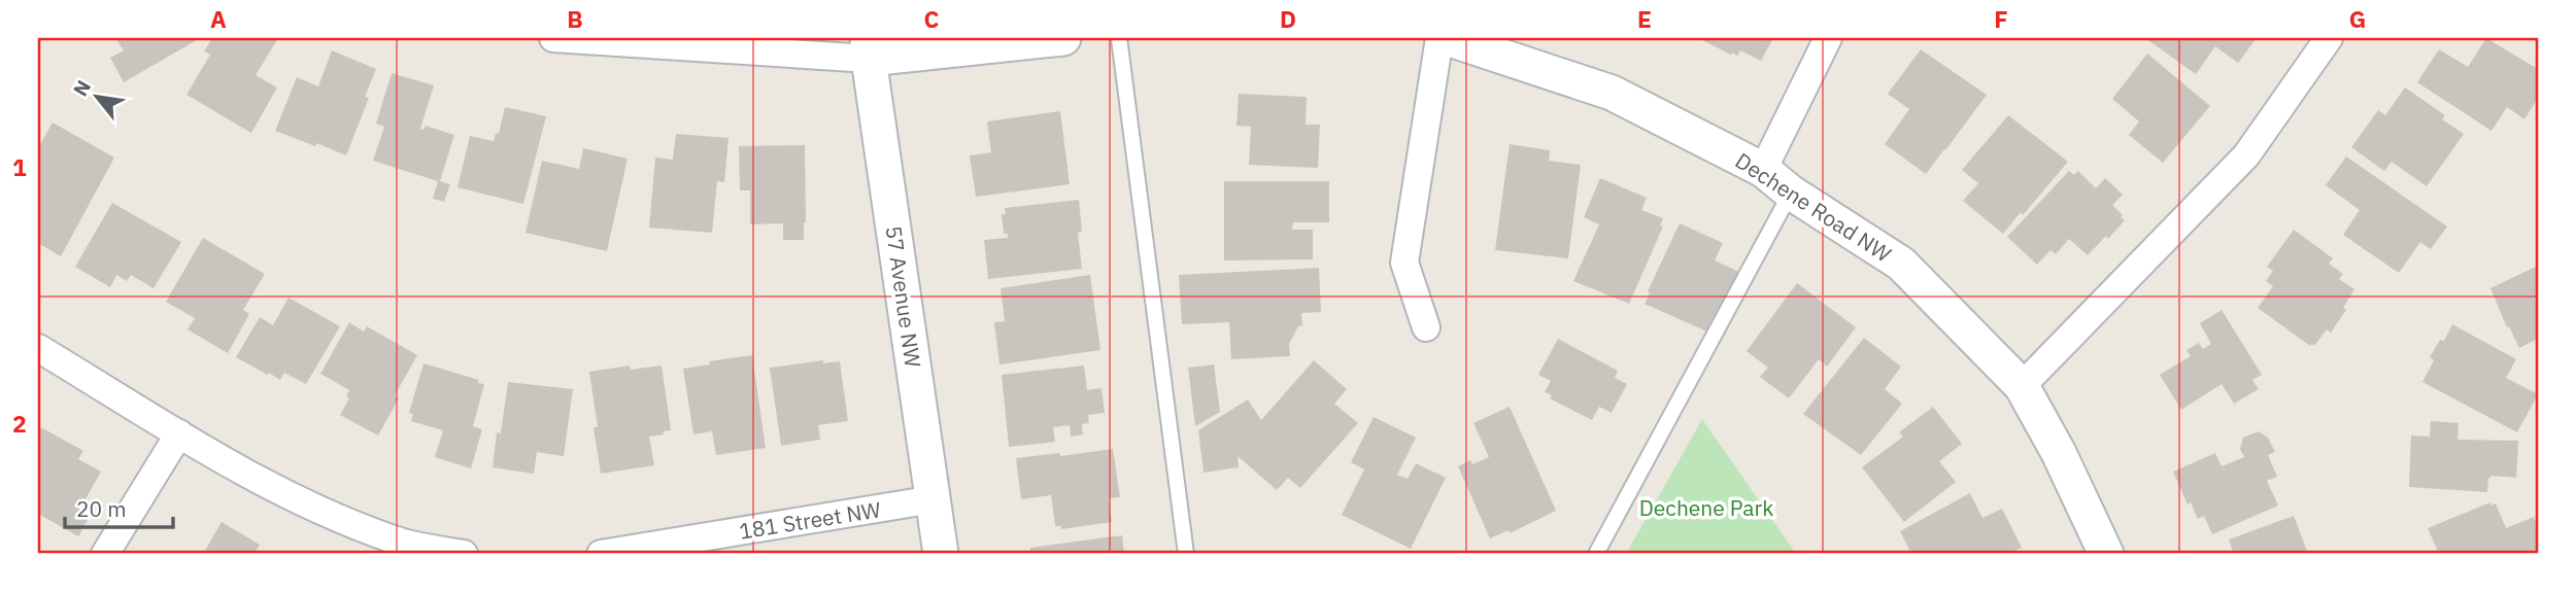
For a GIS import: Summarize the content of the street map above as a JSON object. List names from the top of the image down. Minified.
{"streets":{"street":["Dechene Road NW","57 Avenue NW","181 Street NW"]},"crossings":[["57 Avenue NW","181 Street NW"]],"parks":["Dechene Park"],"scale_bar":"20 m","north":"top left","grid":{"columns":["A","B","C","D","E","F","G"],"rows":["1","2"]}}
